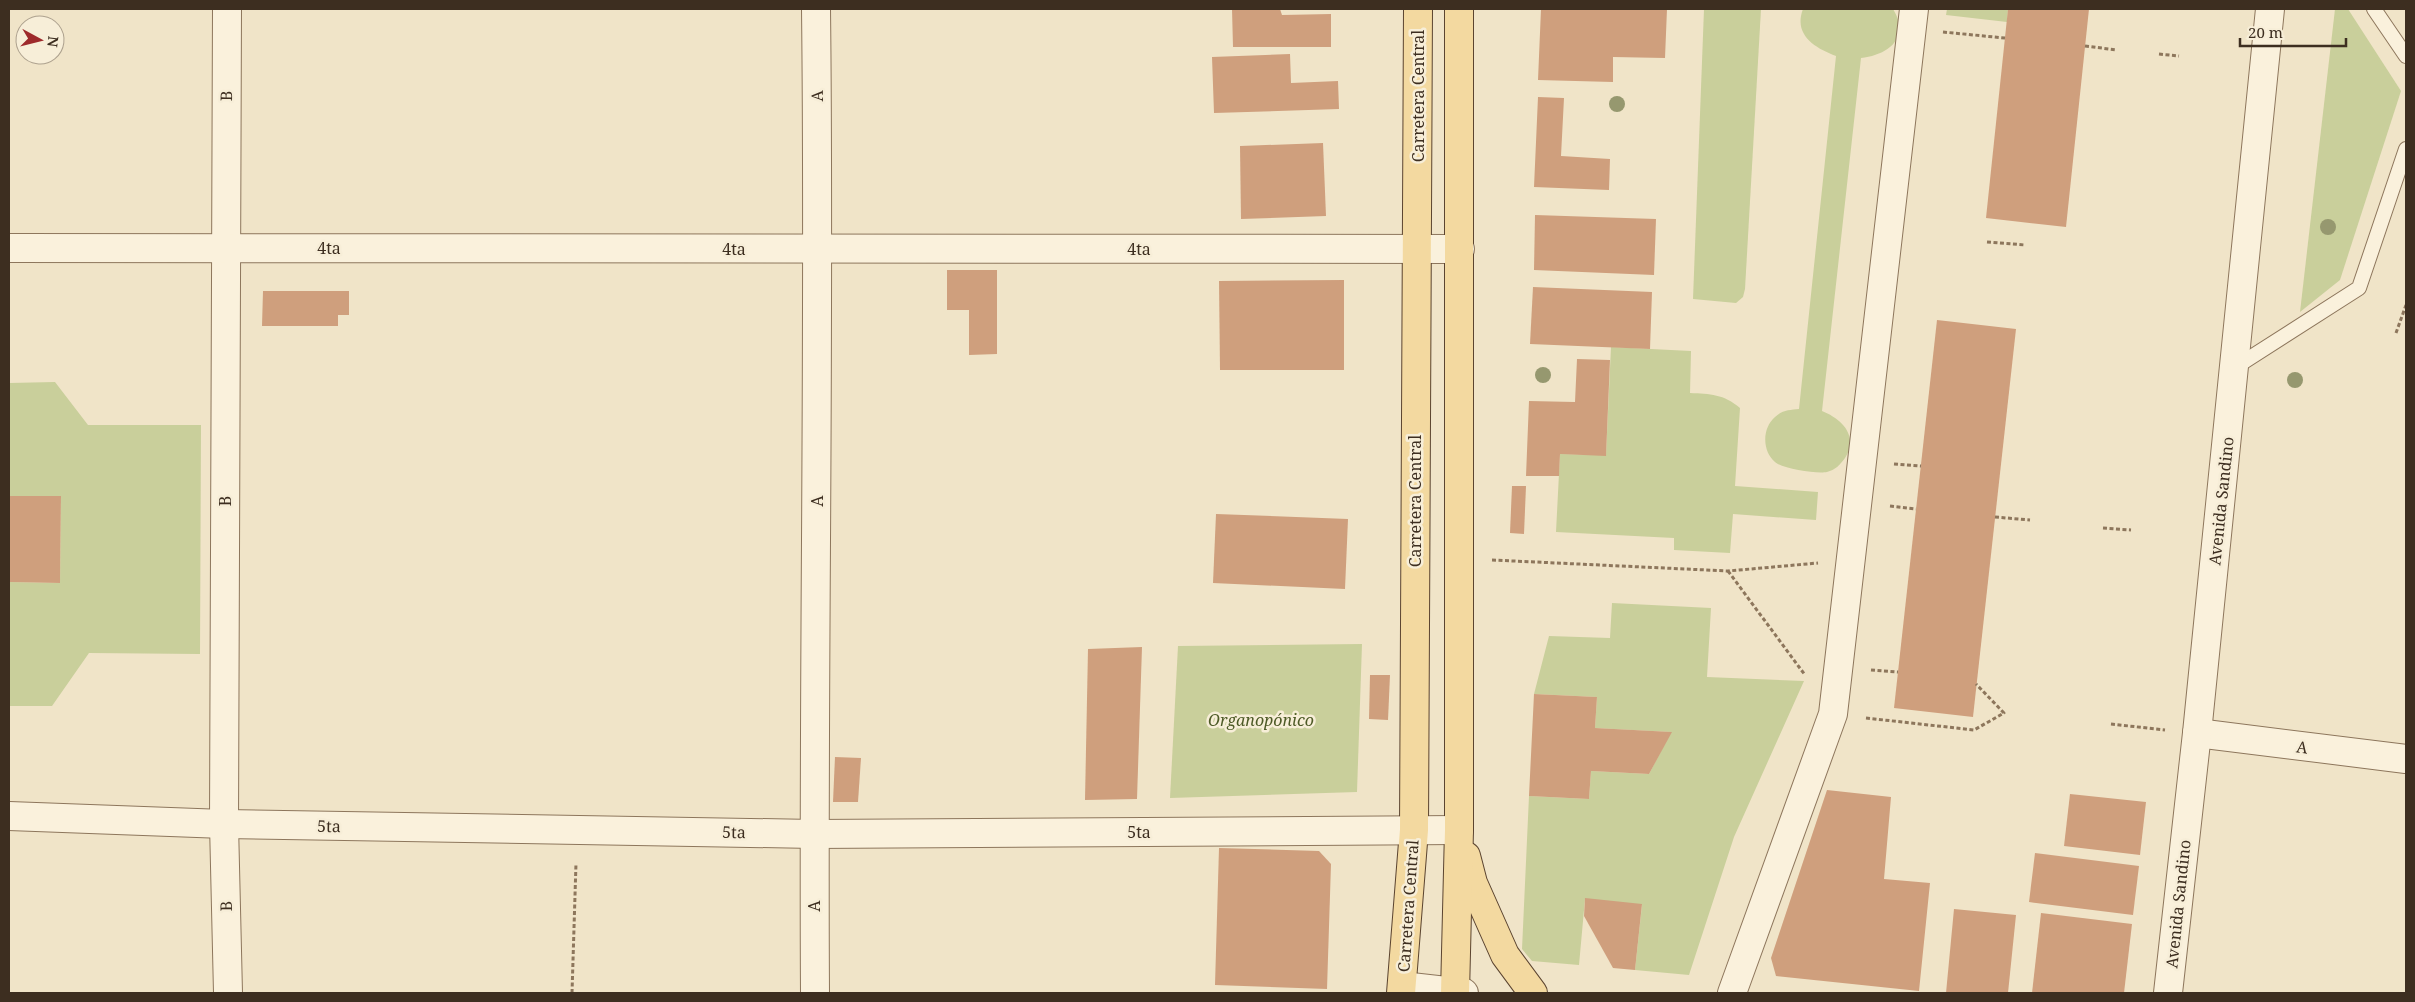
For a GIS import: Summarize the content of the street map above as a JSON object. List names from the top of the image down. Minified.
{"streets":{"main road":["Carretera Central"],"street":["B","A","4ta","Avenida Sandino","5ta"]},"crossings":[["B","4ta"],["B","5ta"],["A","4ta"],["A","Avenida Sandino"],["A","5ta"],["Carretera Central","4ta"],["Carretera Central","5ta"]],"parks":["Organopónico"],"scale_bar":"20 m","north":"right"}
